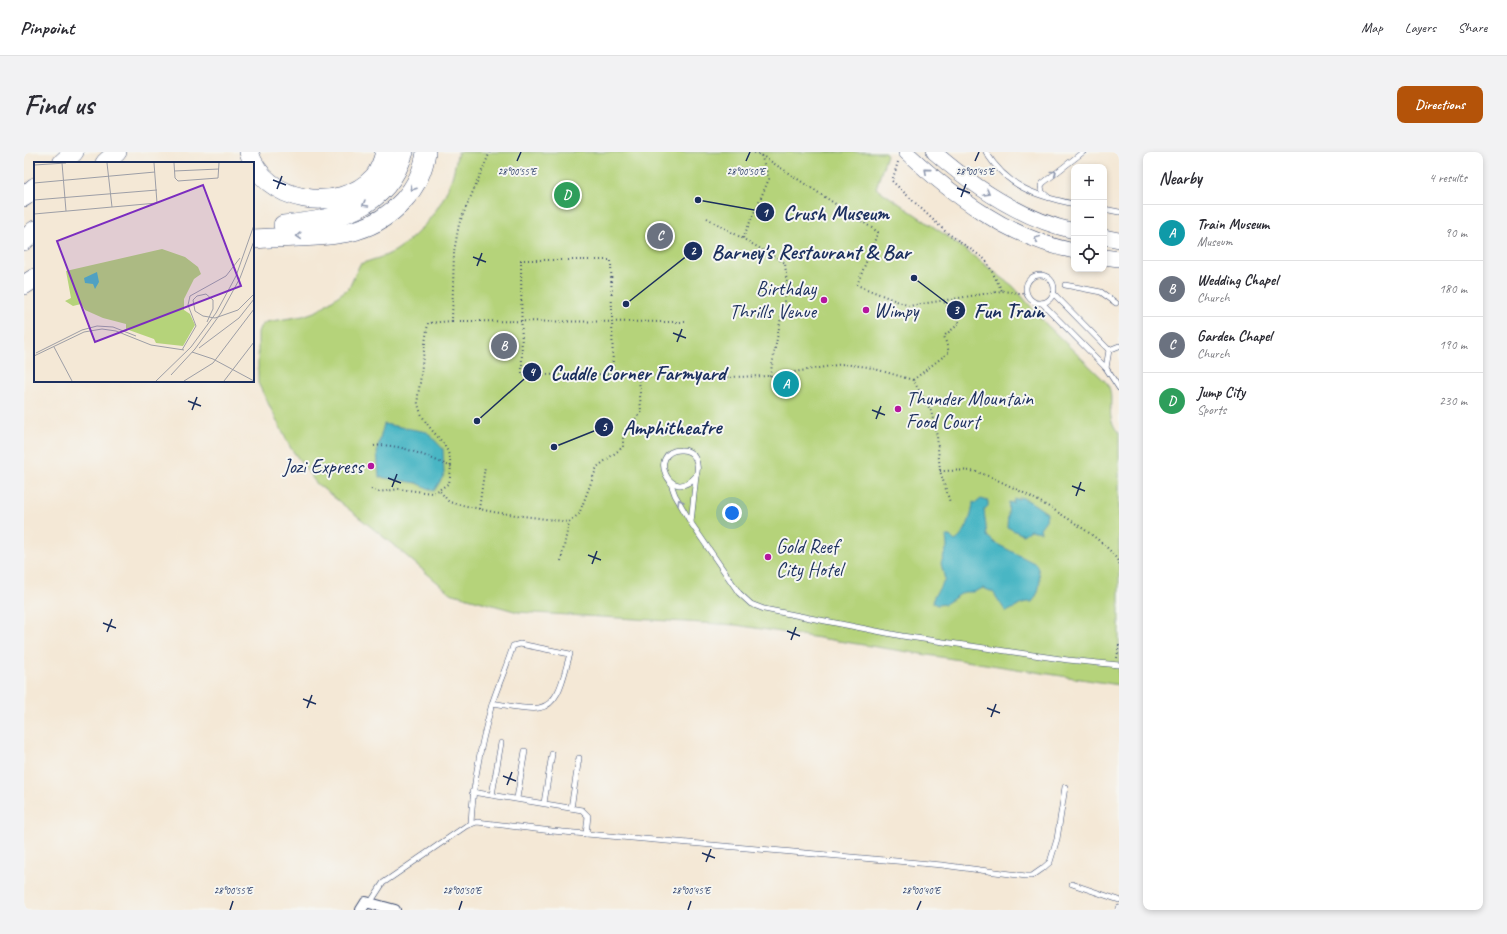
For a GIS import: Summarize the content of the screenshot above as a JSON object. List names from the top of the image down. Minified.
{"places":["Crush Museum","Fun Train","Birthday Thrills Venue","Barney's Restaurant & Bar","Wimpy","Thunder Mountain Food Court","Cuddle Corner Farmyard","Amphitheatre","Jozi Express","Gold Reef City Hotel"],"page":{"header":"Pinpoint","nav":["Map","Layers","Share"],"buttons":"Directions","title":"Find us","heading":["Nearby","4 results"],"map_buttons":["+","−"],"pins":["D","C","B","A"],"list":[{"mark":"A","name":"Train Museum","note":"Museum","value":"90 m"},{"mark":"B","name":"Wedding Chapel","note":"Church","value":"180 m"},{"mark":"C","name":"Garden Chapel","note":"Church","value":"190 m"},{"mark":"D","name":"Jump City","note":"Sports","value":"230 m"}]},"coordinates":["28°00'55\"E","28°00'50\"E","28°00'45\"E","28°00'40\"E"]}
